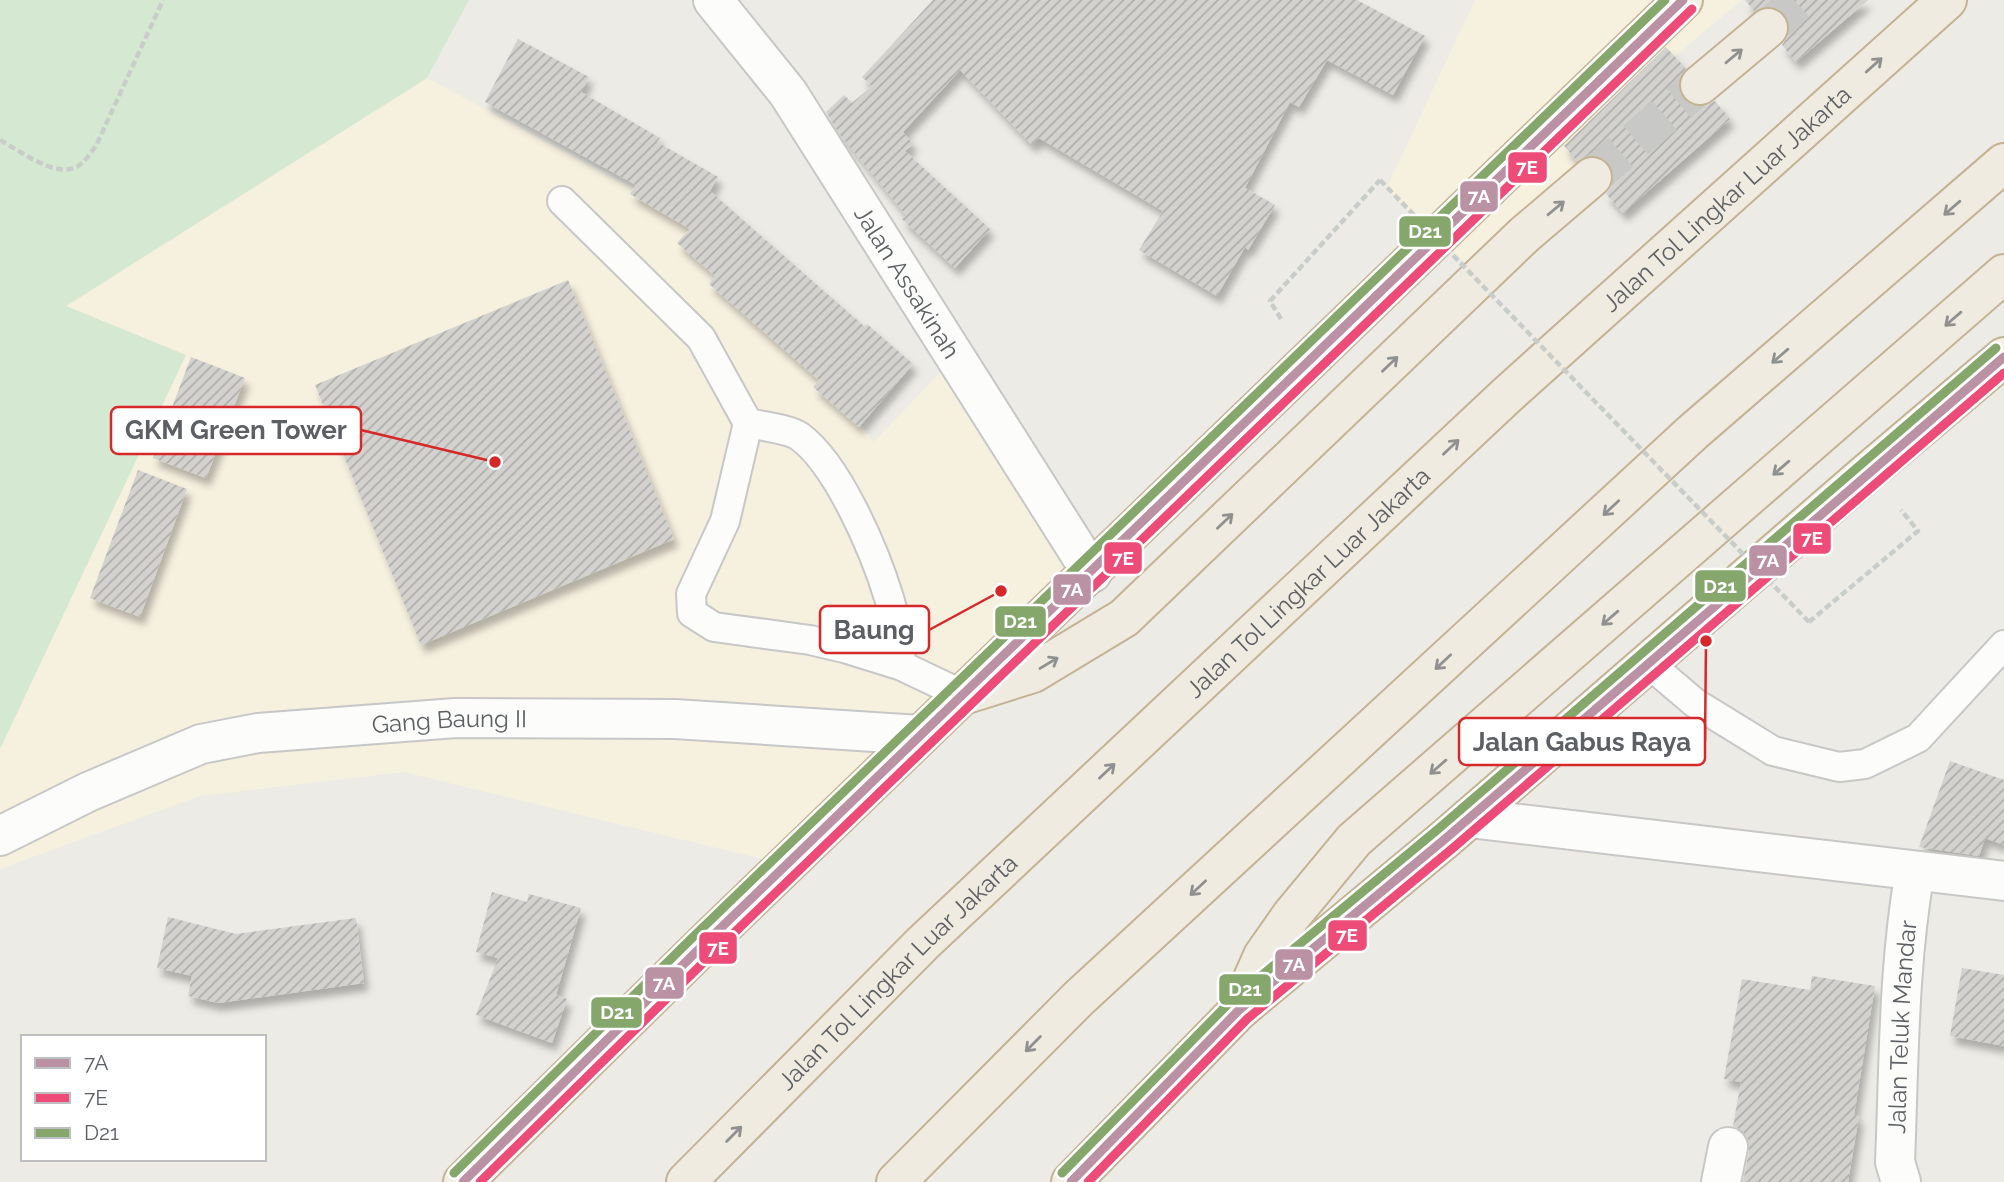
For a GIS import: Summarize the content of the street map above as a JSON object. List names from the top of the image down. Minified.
{"streets":{"highway":["Jalan Tol Lingkar Luar Jakarta"],"street":["Jalan Assakinah","Gang Baung II","Jalan Teluk Mandar"]},"places":["GKM Green Tower","Baung","Jalan Gabus Raya"],"lines":["transit line 7A","transit line D21","transit line 7E"],"legend":["7A","7E","D21"]}
